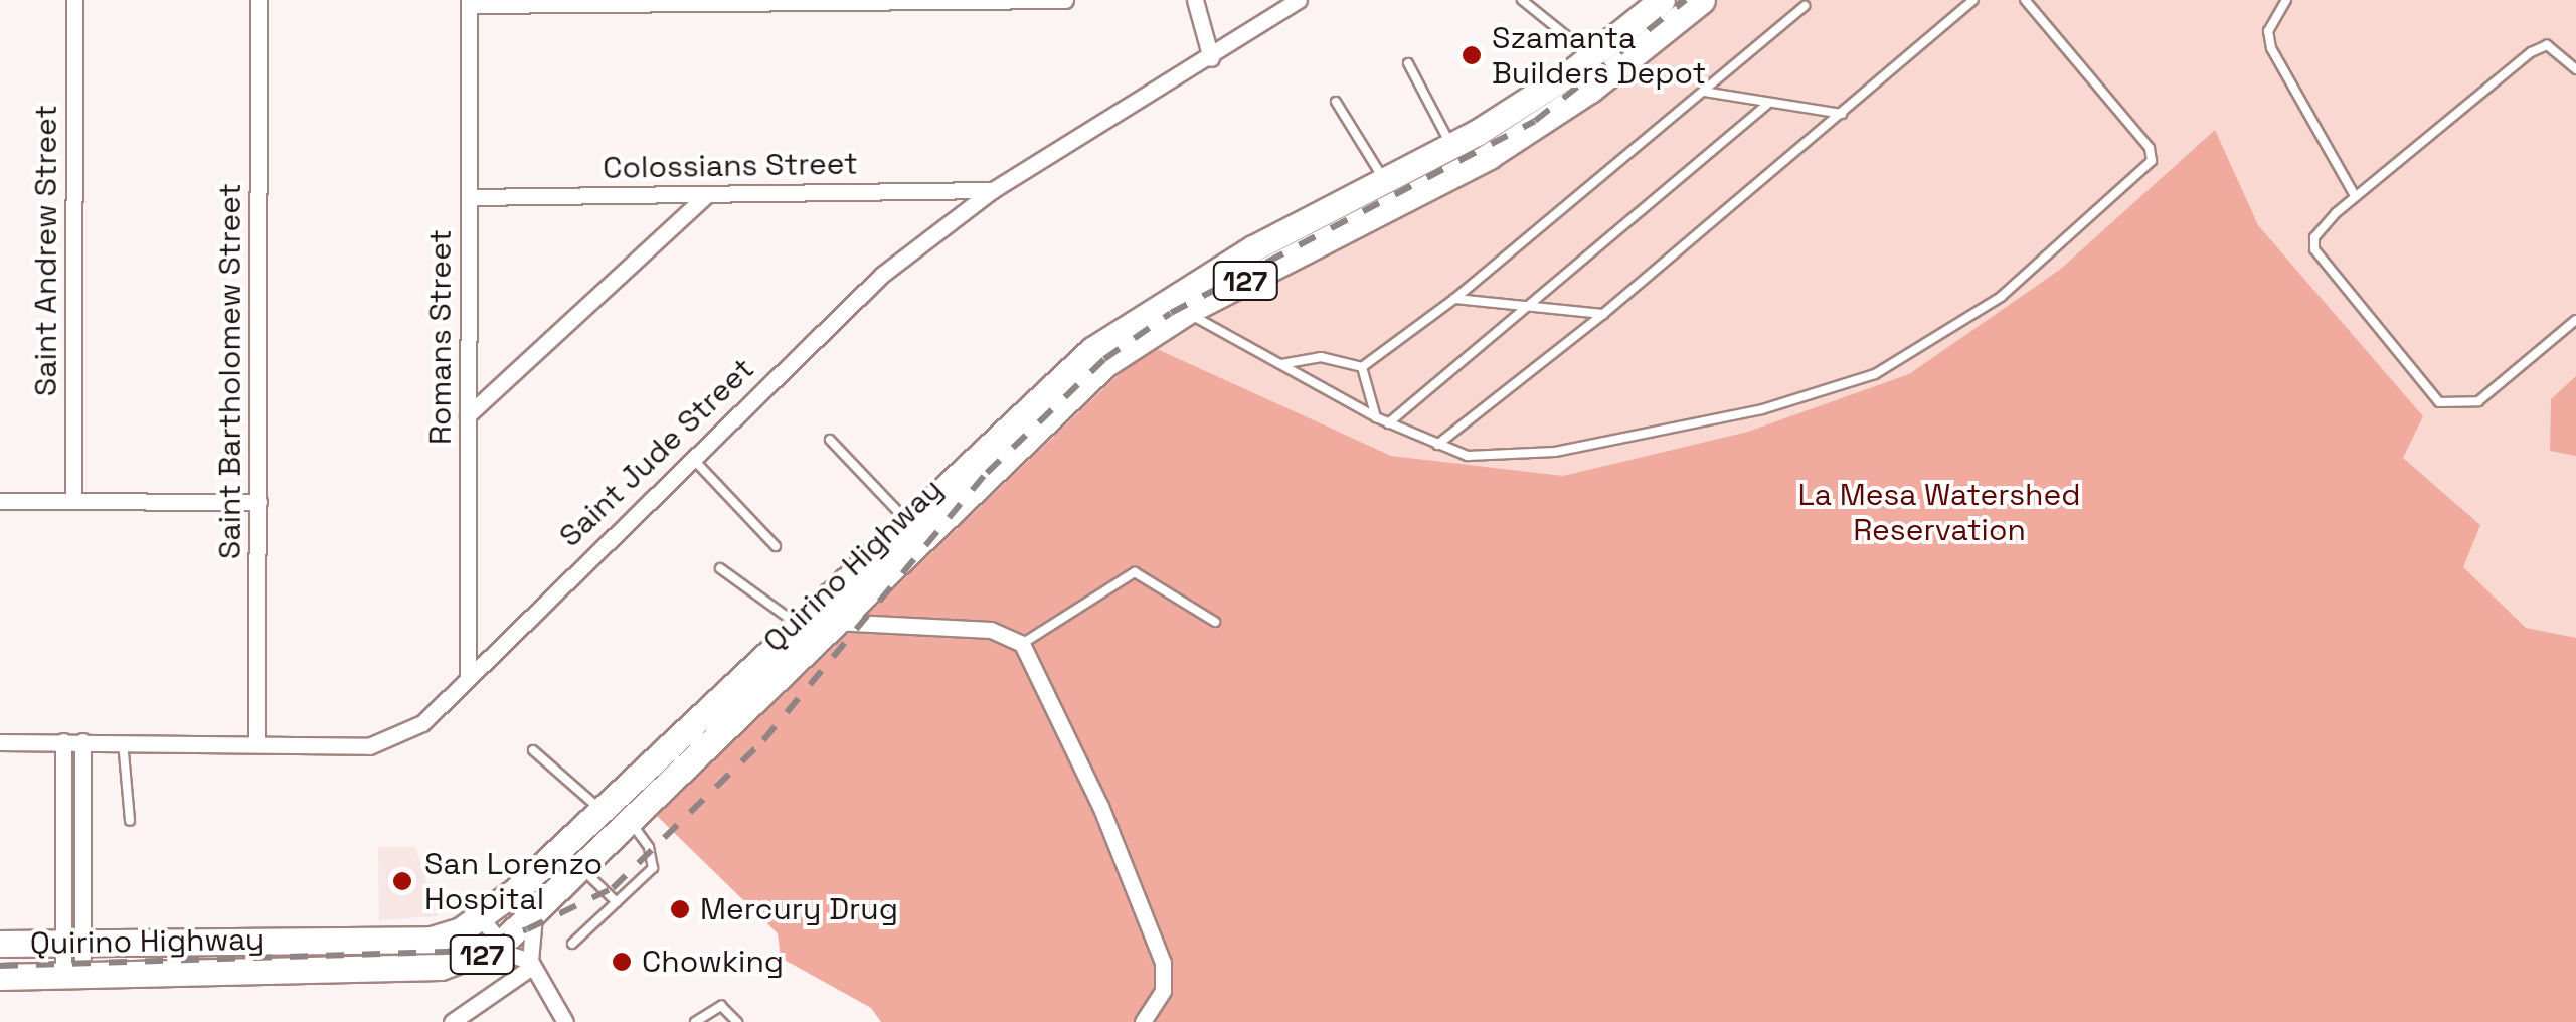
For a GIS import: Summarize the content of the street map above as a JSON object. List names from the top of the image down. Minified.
{"streets":{"main road":["127","Quirino Highway"],"street":["Colossians Street","Saint Andrew Street","Romans Street","Saint Bartholomew Street","Saint Jude Street"]},"crossings":[["Colossians Street","Romans Street"],["Colossians Street","Saint Jude Street"],["Romans Street","Saint Jude Street"],["Saint Bartholomew Street","Saint Jude Street"]],"parks":["La Mesa Watershed Reservation"],"places":["Szamanta Builders Depot","San Lorenzo Hospital","Mercury Drug","Chowking"]}
